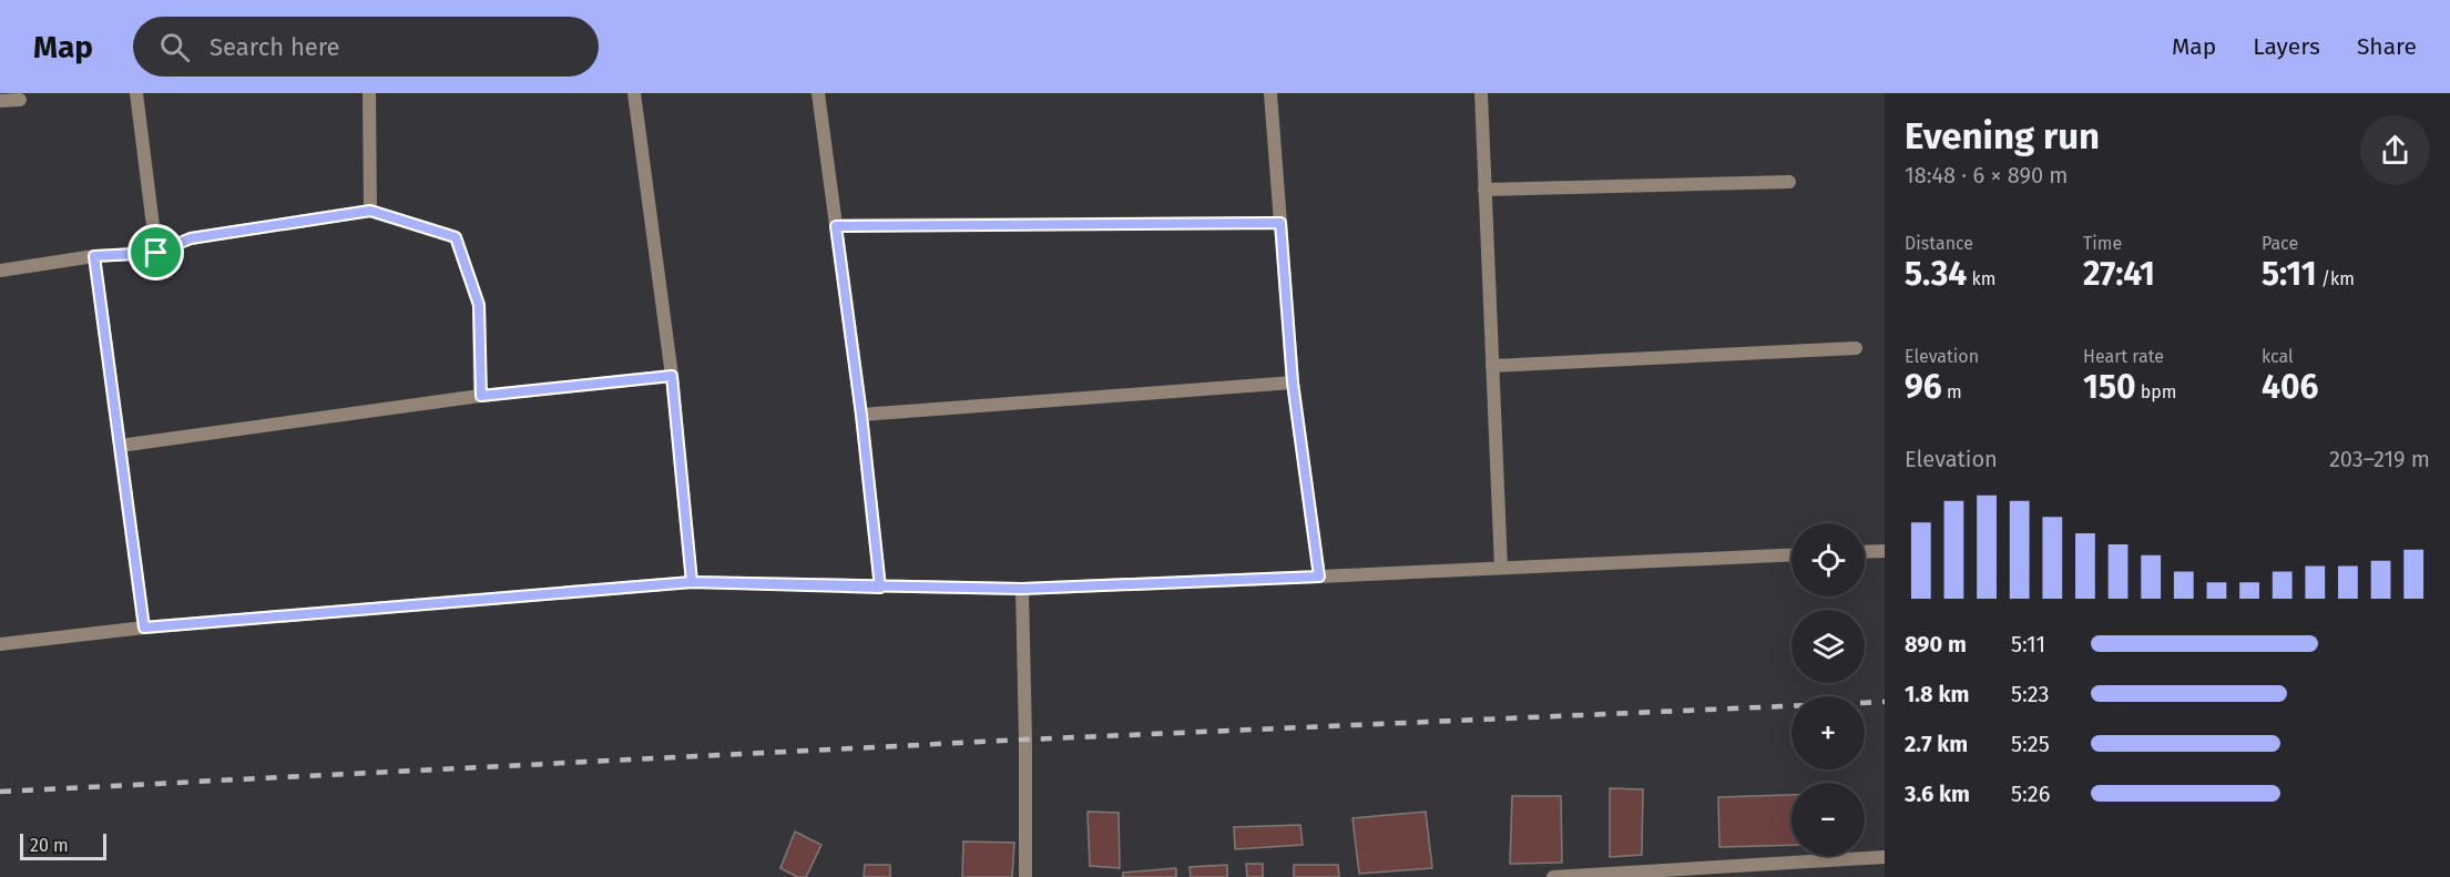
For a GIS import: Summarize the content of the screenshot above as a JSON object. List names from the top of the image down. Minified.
{"scale_bar":"20 m","page":{"header":"Map","search":"Search here","nav":["Map","Layers","Share"],"heading":["Evening run","18:48 · 6 × 890 m"],"stats":[["Distance","5.34 km"],["Time","27:41"],["Pace","5:11 /km"],["Elevation","96 m"],["Heart rate","150 bpm"],["kcal","406"]],"chart":["Elevation","203–219 m"],"map_buttons":["+","−"],"list":[{"name":"890 m","note":"5:11"},{"name":"1.8 km","note":"5:23"},{"name":"2.7 km","note":"5:25"},{"name":"3.6 km","note":"5:26"}],"scale":"20 m"}}
